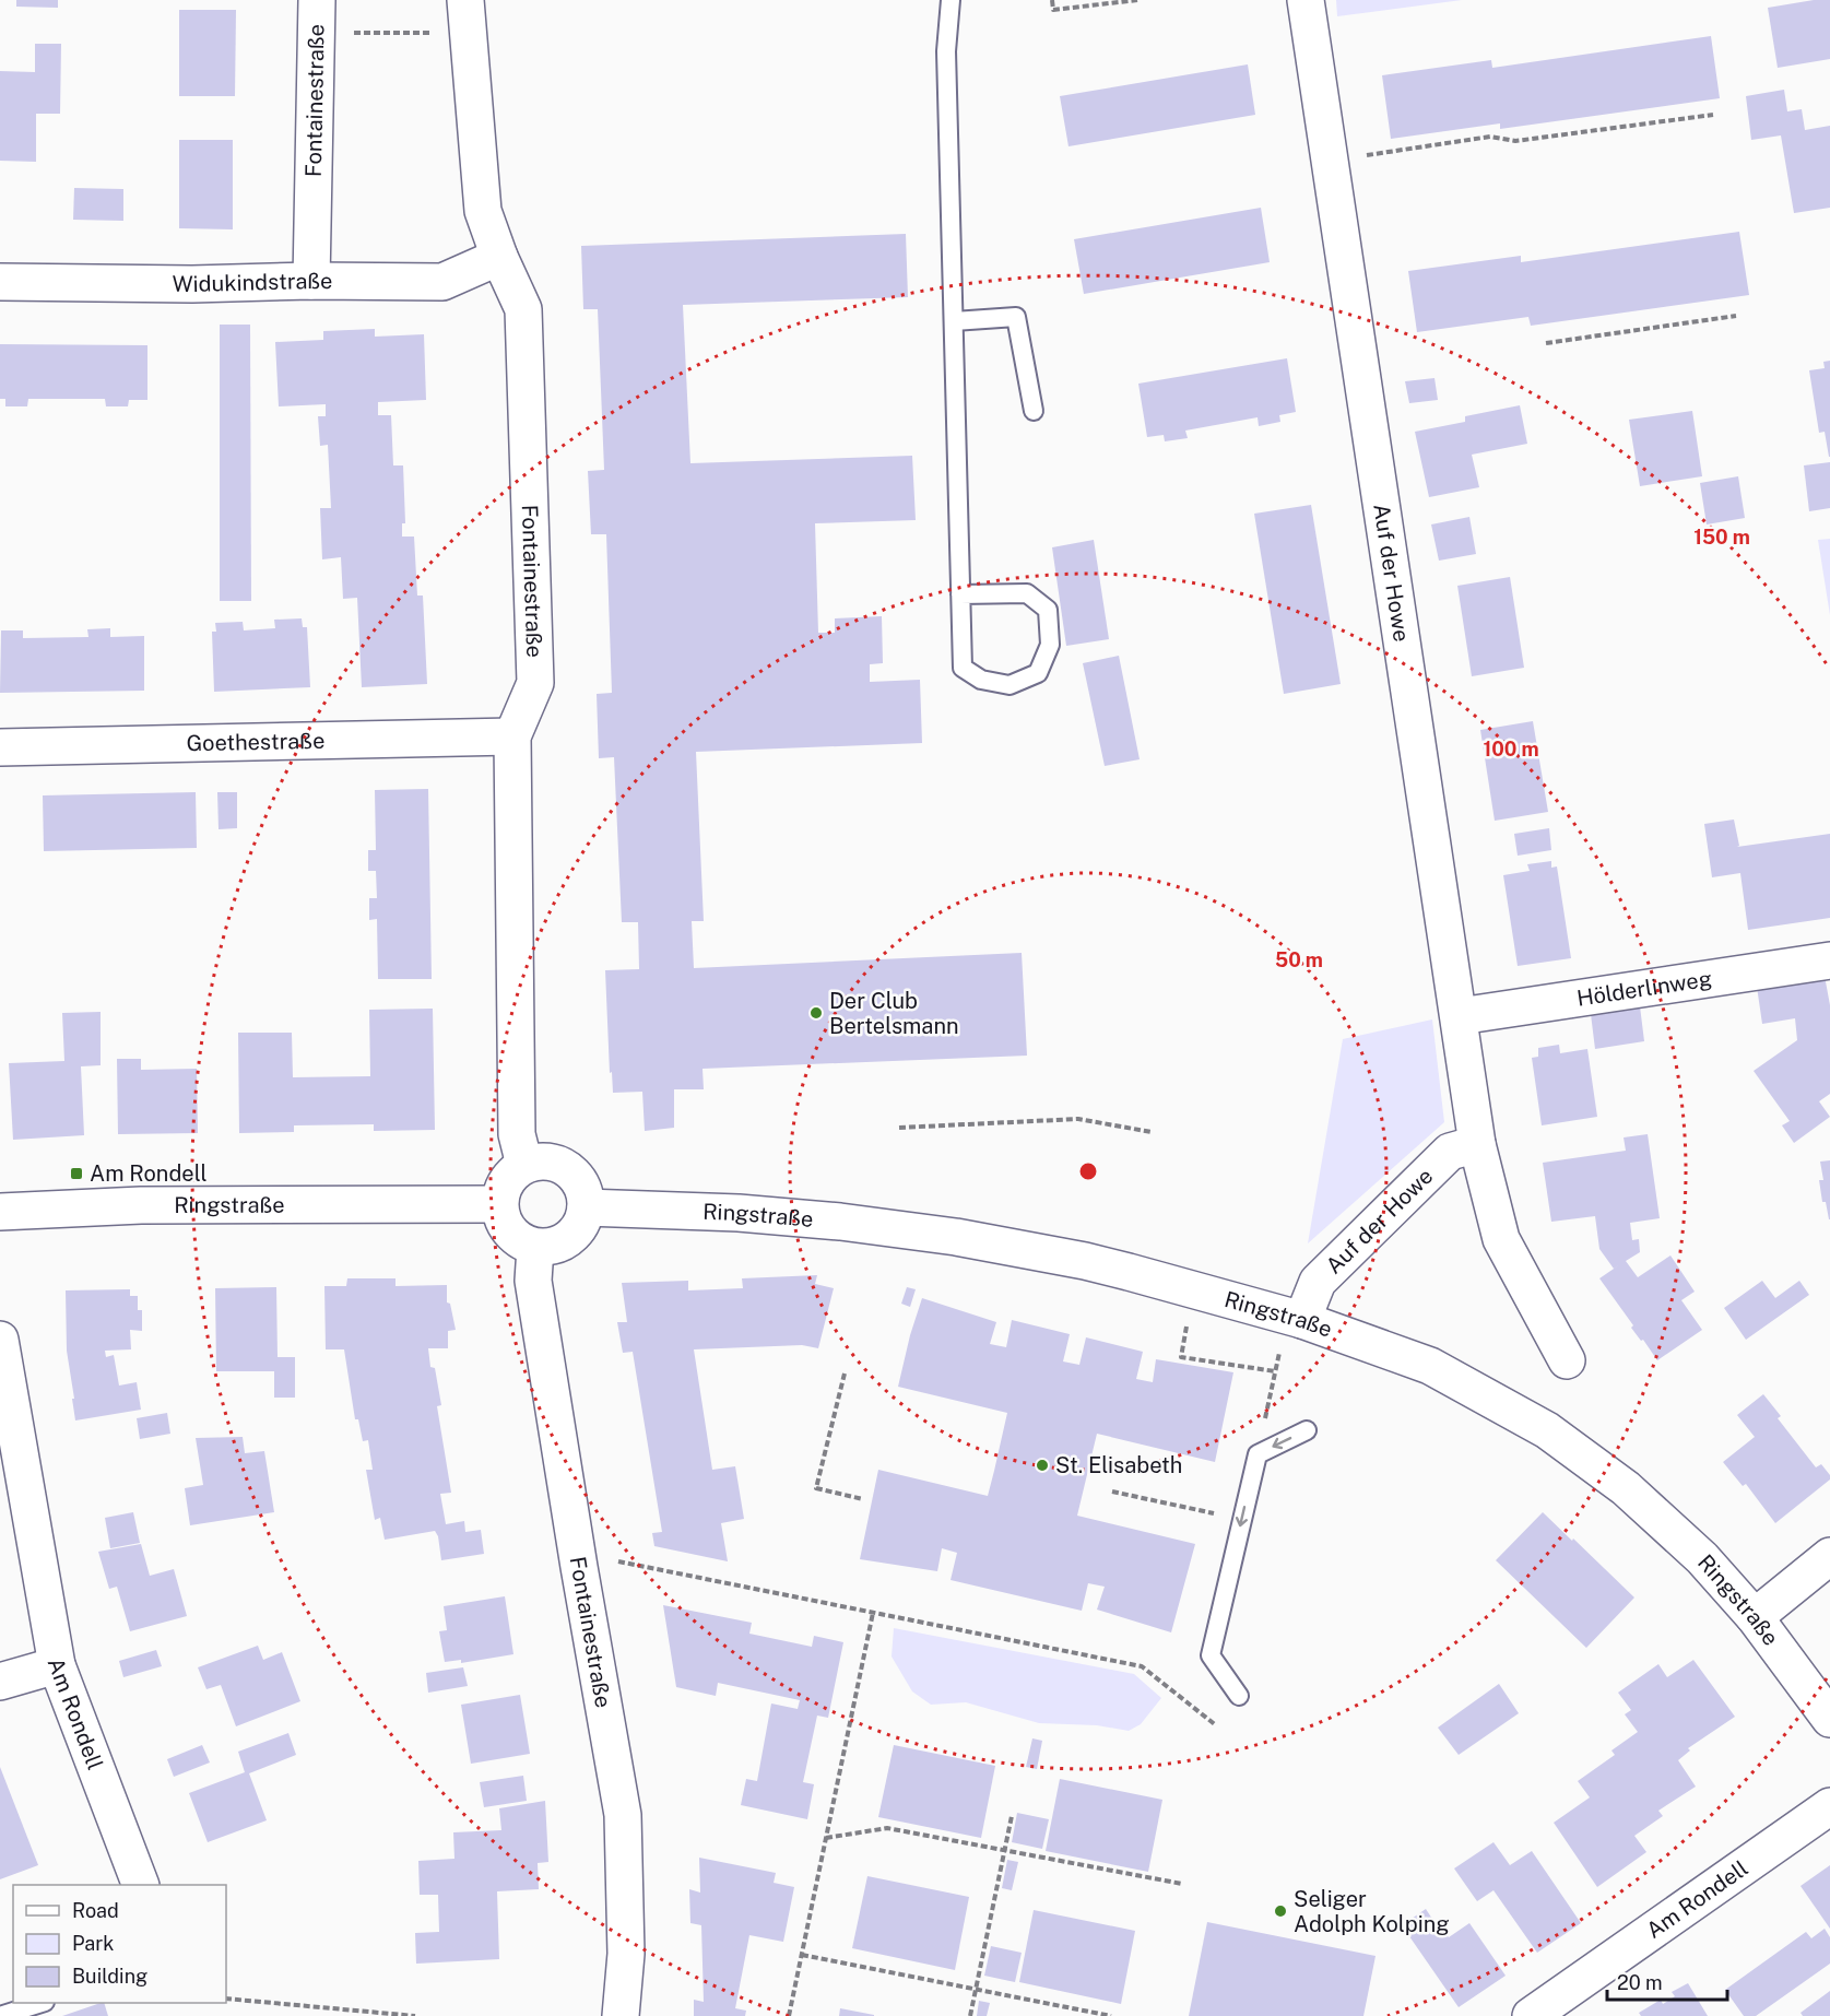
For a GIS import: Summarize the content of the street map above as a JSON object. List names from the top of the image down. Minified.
{"streets":{"street":["Fontainestraße","Widukindstraße","Auf der Howe","Goethestraße","Hölderlinweg","Ringstraße","Am Rondell"]},"crossings":[["Fontainestraße","Widukindstraße"],["Fontainestraße","Goethestraße"],["Fontainestraße","Ringstraße"],["Auf der Howe","Hölderlinweg"],["Auf der Howe","Ringstraße"]],"places":{"other":["Der Club Bertelsmann","St. Elisabeth","Seliger Adolph Kolping"],"transit":["Am Rondell"]},"legend":["Road","Park","Building"],"scale_bar":"20 m","rings":["150 m","100 m","50 m"]}
